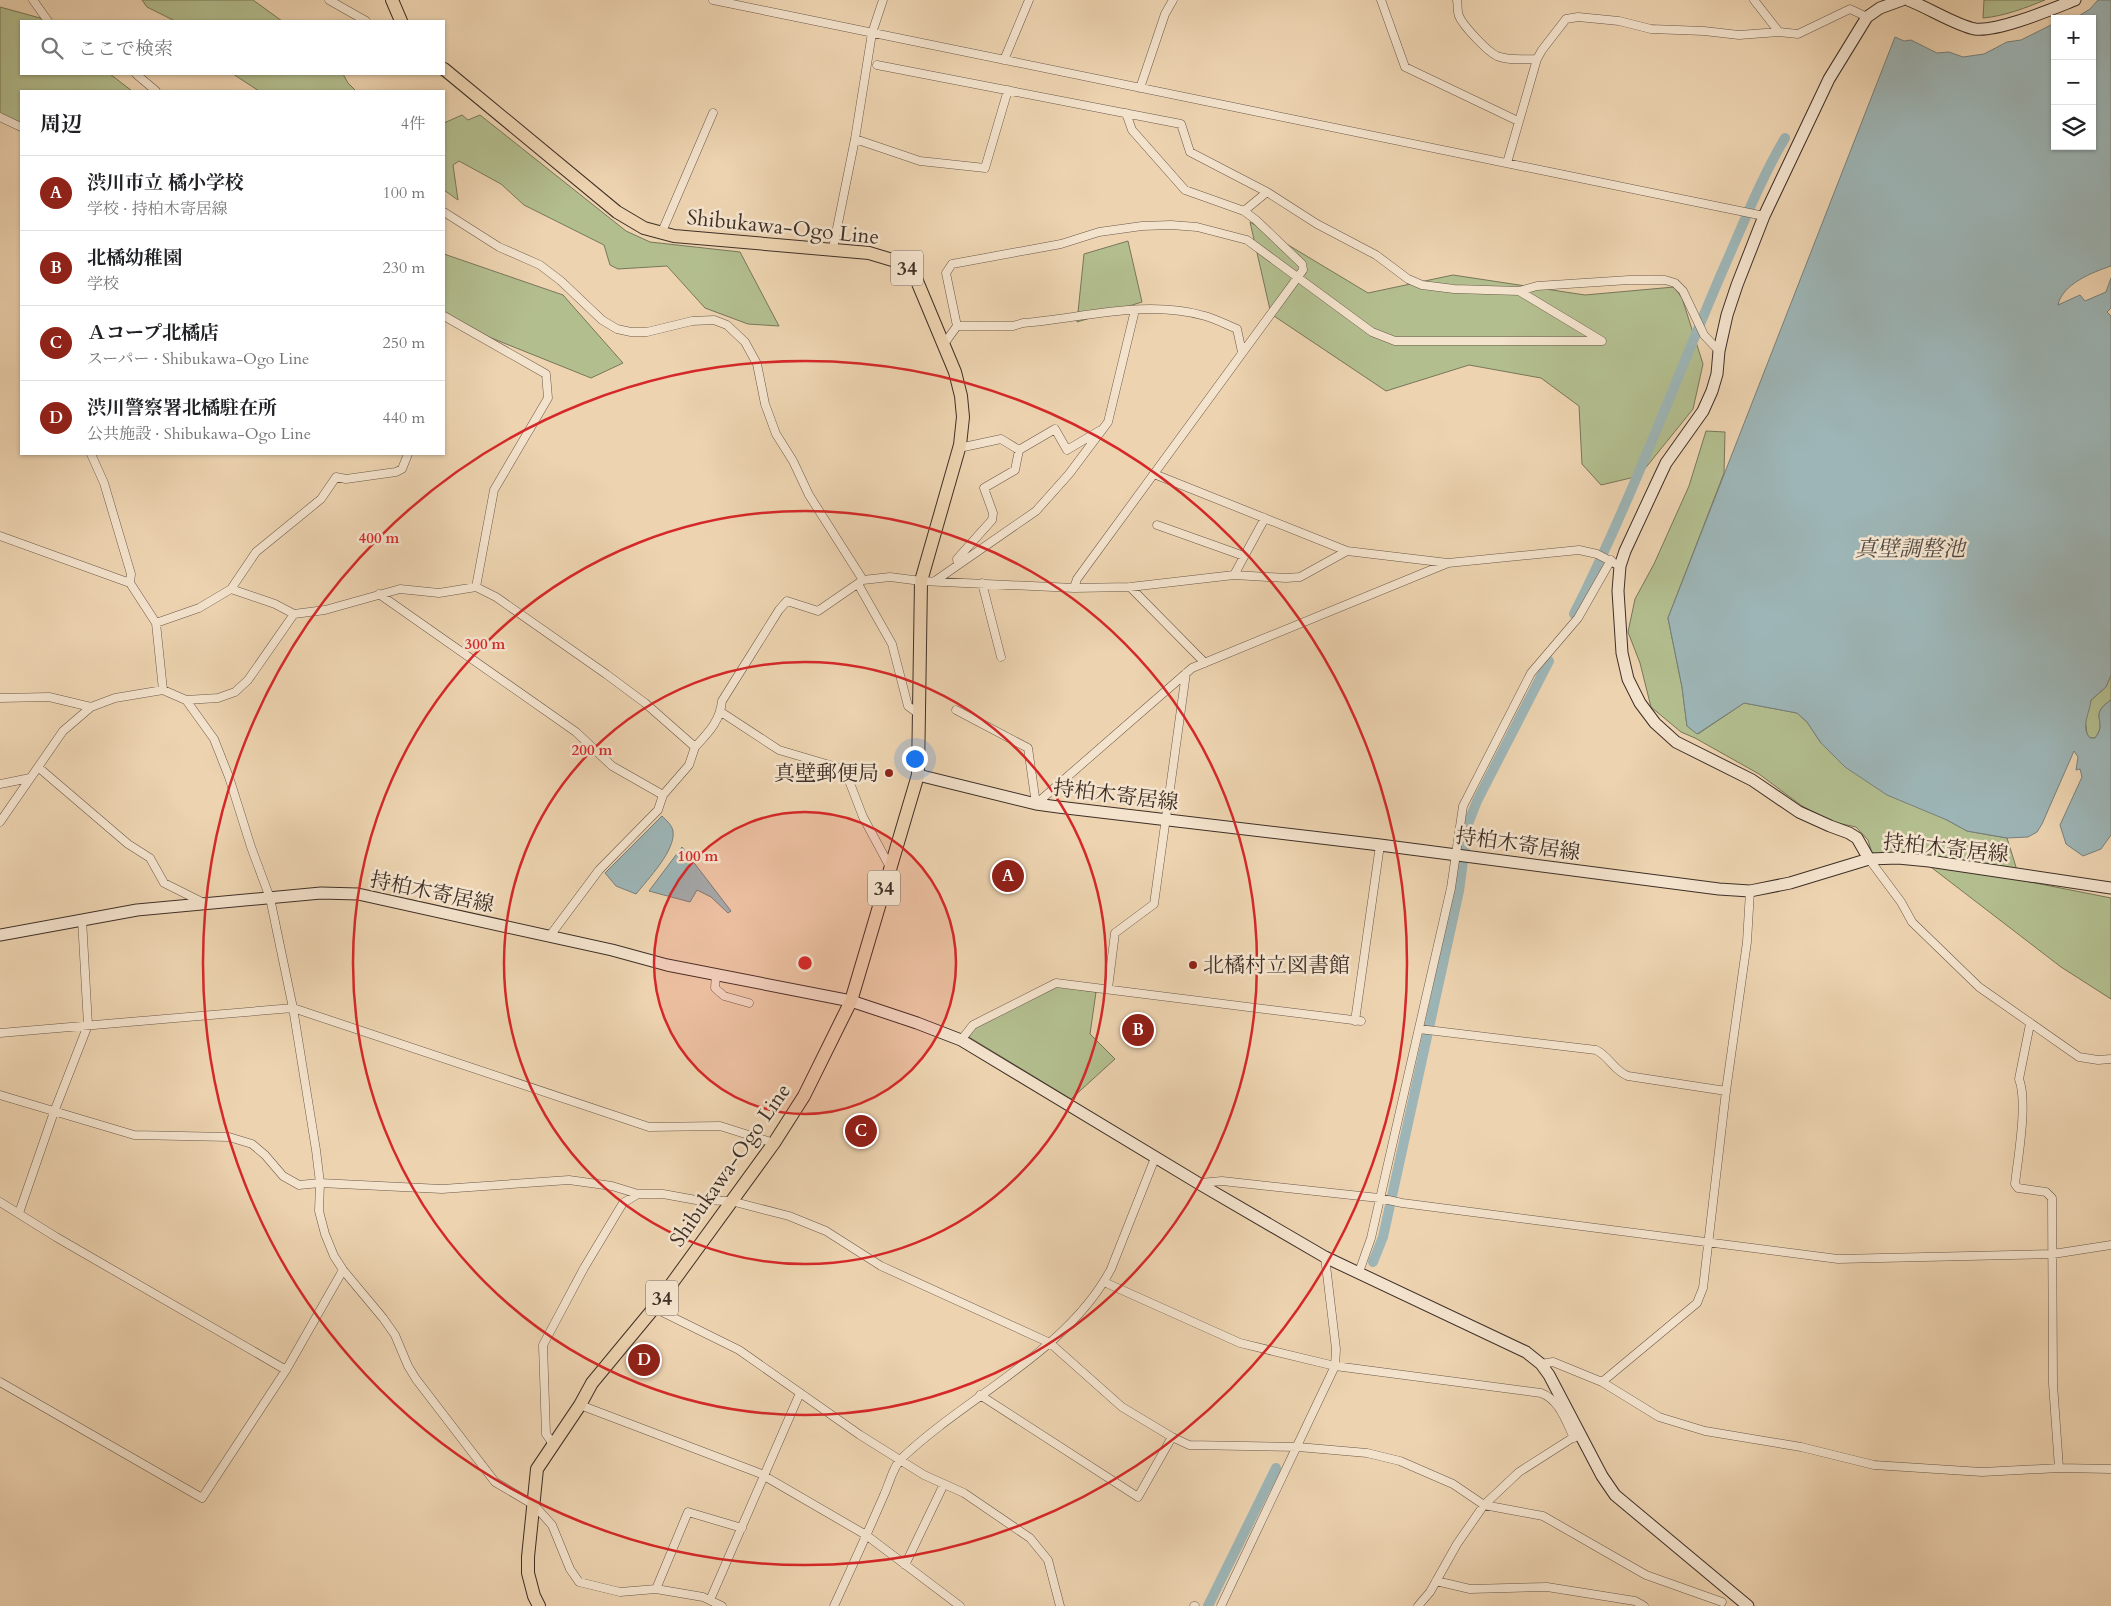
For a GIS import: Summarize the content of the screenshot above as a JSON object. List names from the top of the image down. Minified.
{"streets":{"main road":["Shibukawa-Ogo Line","34"],"street":["持柏木寄居線"]},"crossings":[["Shibukawa-Ogo Line","持柏木寄居線"]],"water":["真壁調整池"],"places":["真壁郵便局","北橘村立図書館"],"page":{"map_buttons":["+","−"],"search":"ここで検索","heading":["周辺","4件"],"list":[{"mark":"A","name":"渋川市立 橘小学校","note":"学校 · 持柏木寄居線","value":"100 m"},{"mark":"B","name":"北橘幼稚園","note":"学校","value":"230 m"},{"mark":"C","name":"Ａコープ北橘店","note":"スーパー · Shibukawa-Ogo Line","value":"250 m"},{"mark":"D","name":"渋川警察署北橘駐在所","note":"公共施設 · Shibukawa-Ogo Line","value":"440 m"}],"pins":["A","B","C","D"]},"rings":["400 m","300 m","200 m","100 m"]}
